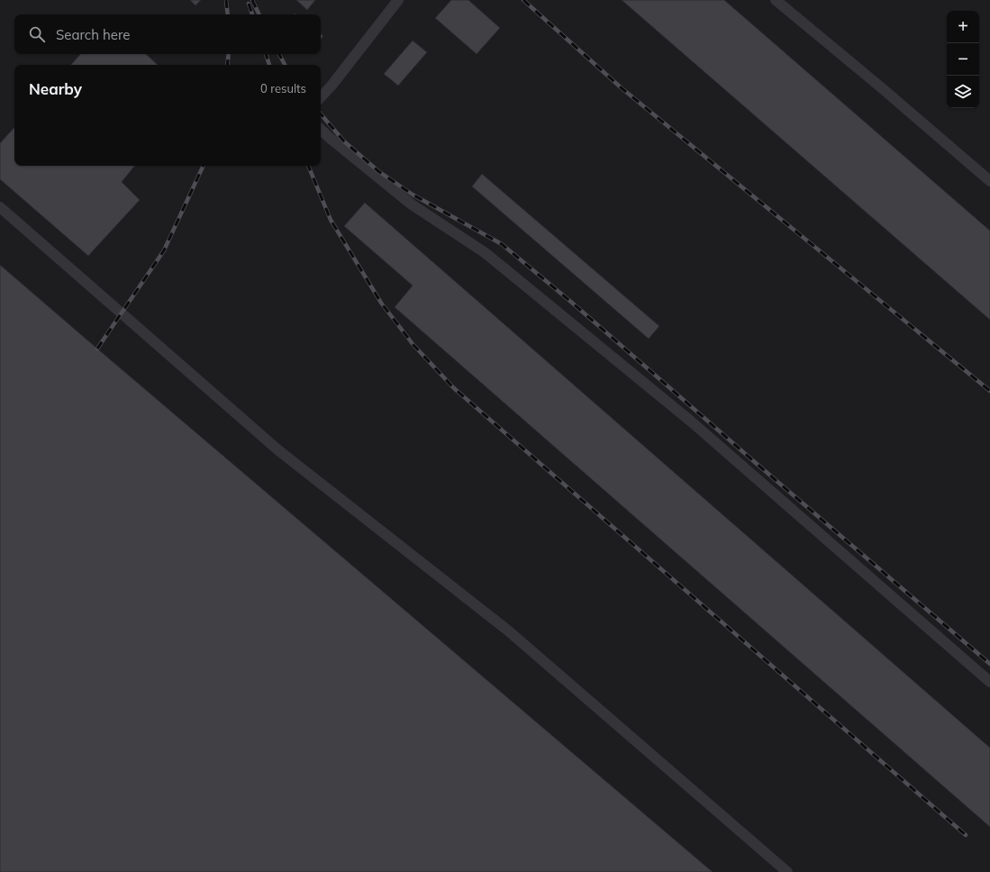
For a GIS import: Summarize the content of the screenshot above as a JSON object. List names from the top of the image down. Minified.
{"page":{"map_buttons":["+","−"],"search":"Search here","heading":["Nearby","0 results"]}}
